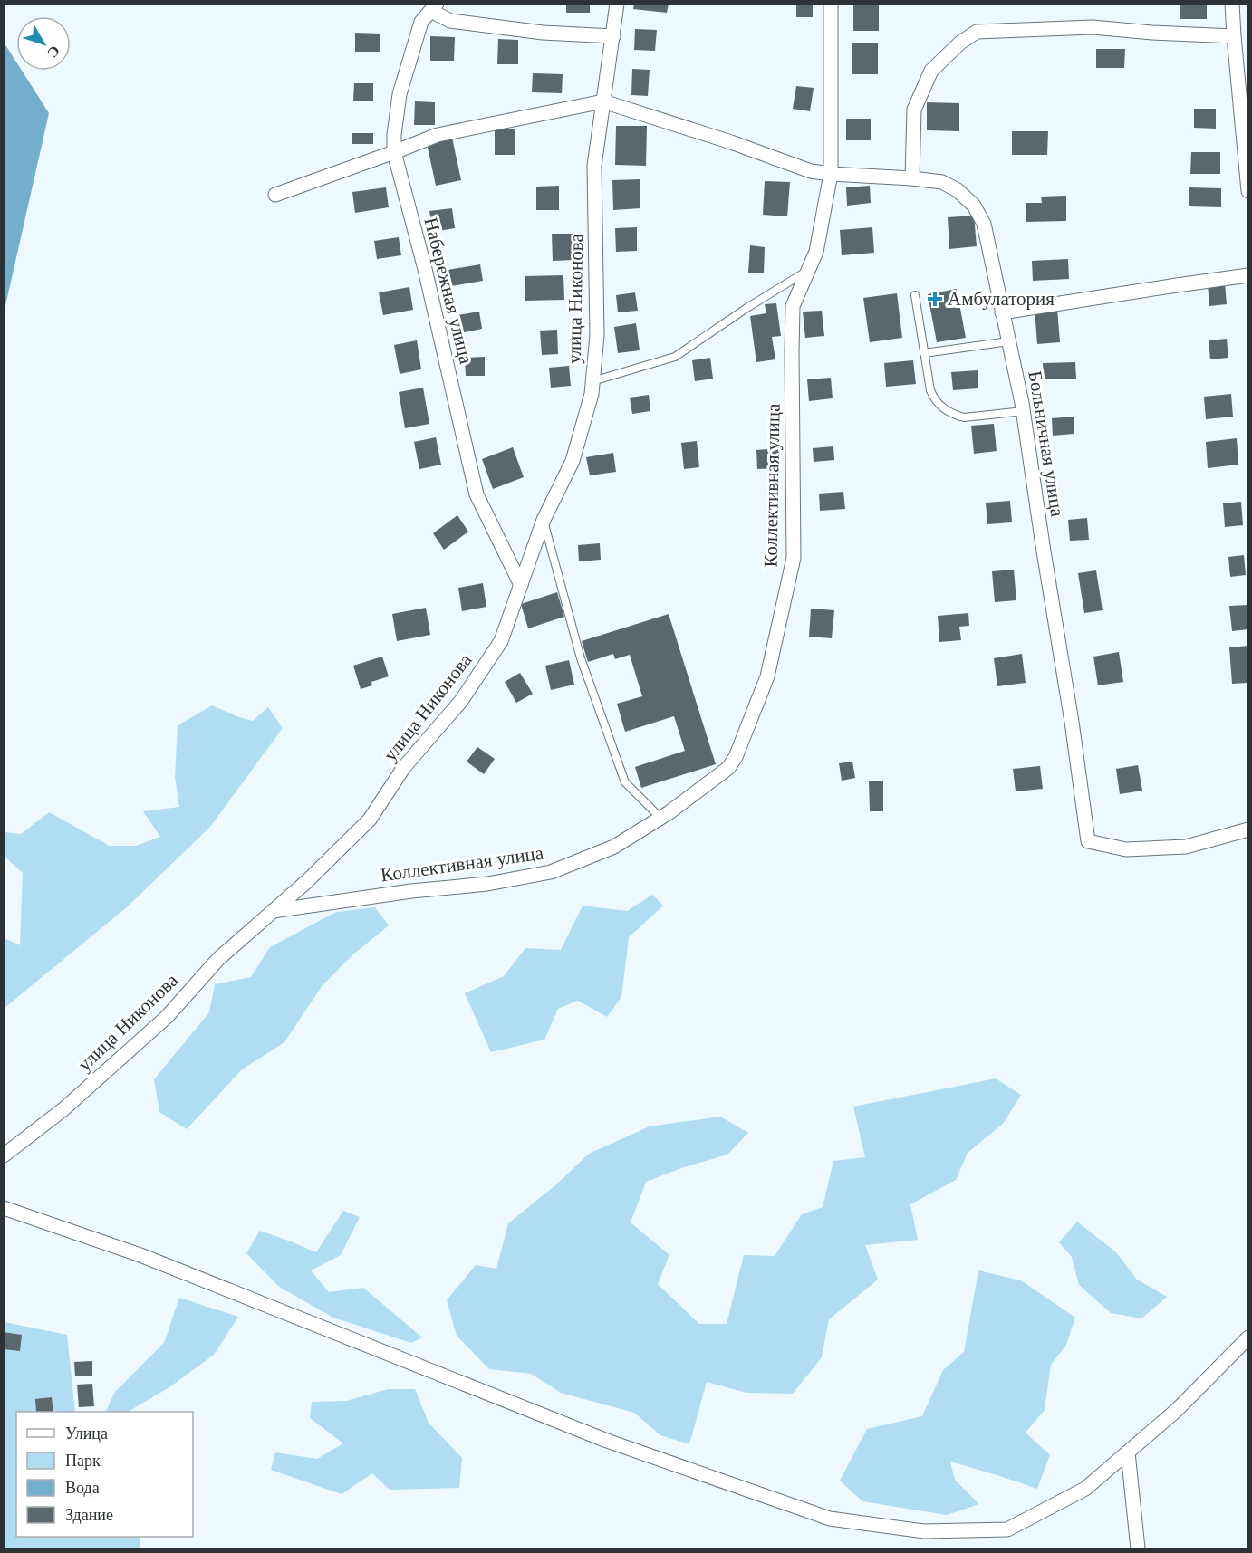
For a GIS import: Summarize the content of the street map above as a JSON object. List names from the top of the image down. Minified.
{"streets":{"street":["Набережная улица","улица Никонова","Больничная улица","Коллективная улица"]},"crossings":[["Набережная улица","улица Никонова"],["улица Никонова","Больничная улица"],["улица Никонова","Коллективная улица"],["Больничная улица","Коллективная улица"]],"places":{"health":["Амбулатория"]},"legend":["Улица","Парк","Вода","Здание"],"north":"bottom right"}
